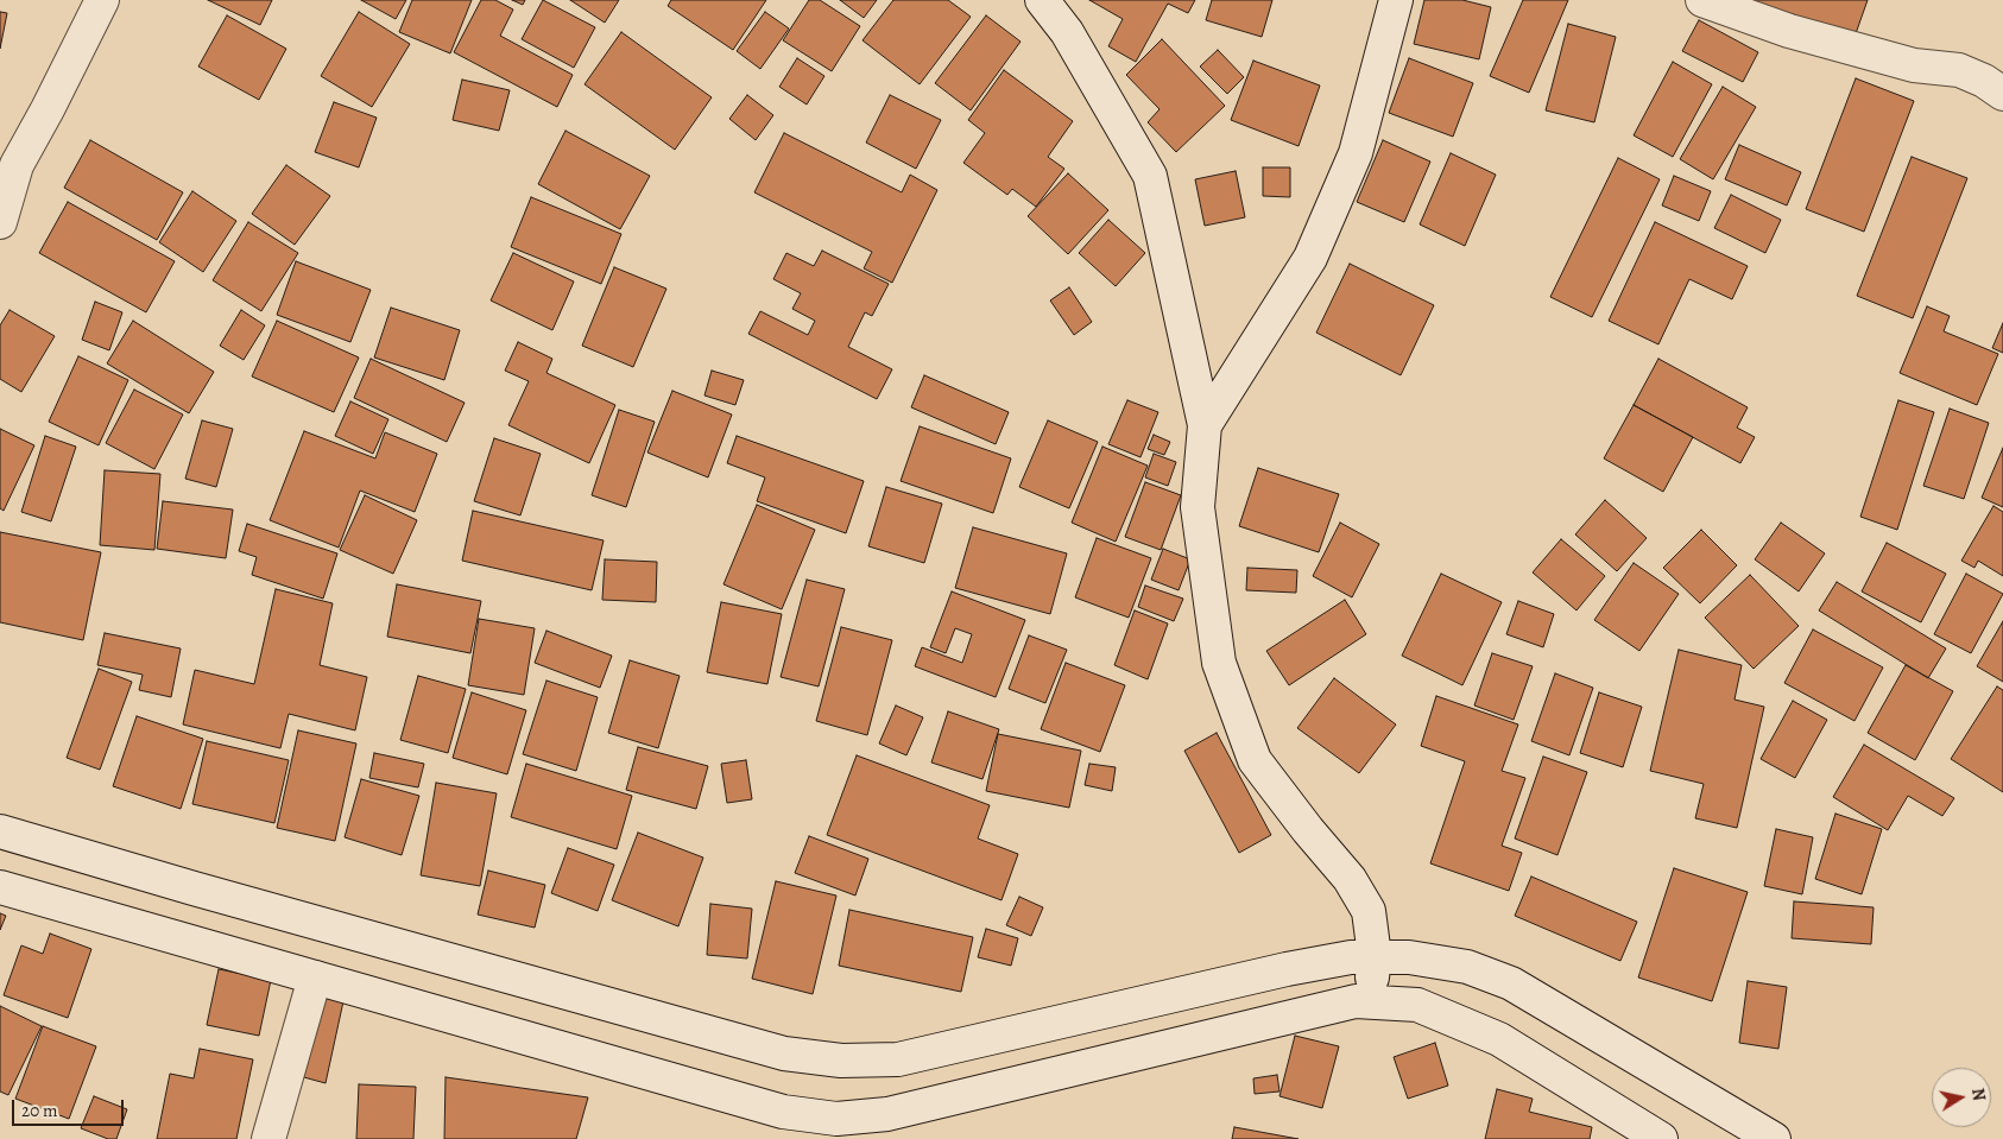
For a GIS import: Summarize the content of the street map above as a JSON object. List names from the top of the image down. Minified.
{"scale_bar":"20 m","north":"right"}
